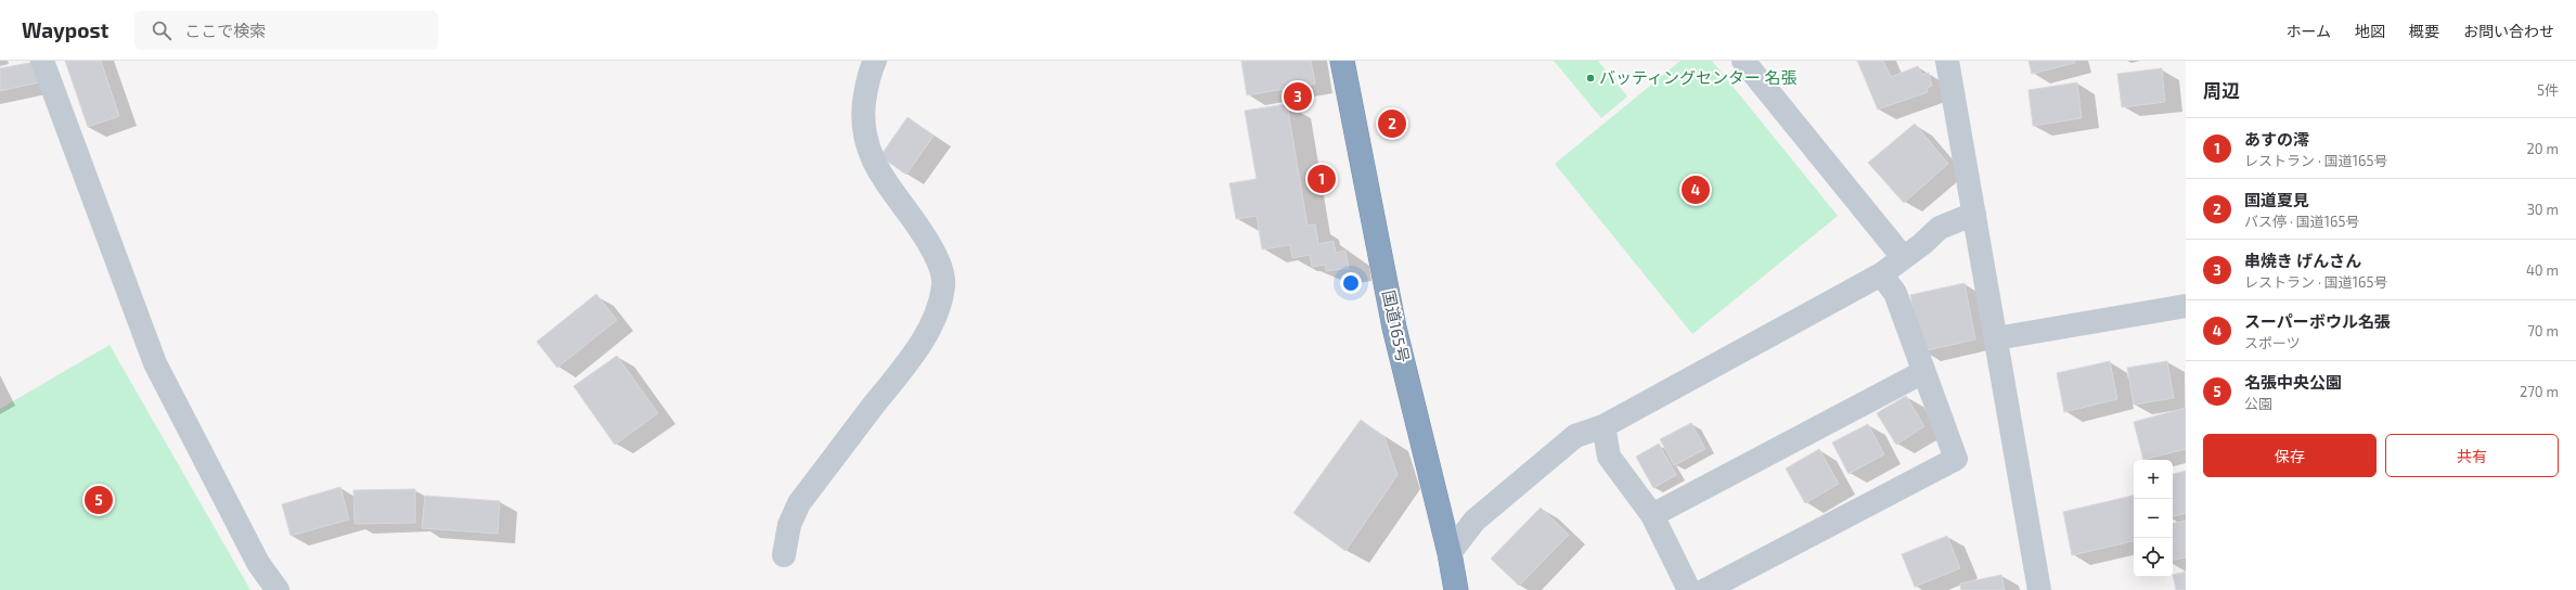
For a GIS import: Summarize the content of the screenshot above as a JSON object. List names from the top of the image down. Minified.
{"streets":{"highway":["国道165号"]},"places":["バッティングセンター 名張"],"page":{"header":"Waypost","search":"ここで検索","nav":["ホーム","地図","概要","お問い合わせ"],"heading":["周辺","5件"],"pins":["3","2","1","4","5"],"list":[{"mark":"1","name":"あすの澪","note":"レストラン · 国道165号","value":"20 m"},{"mark":"2","name":"国道夏見","note":"バス停 · 国道165号","value":"30 m"},{"mark":"3","name":"串焼き げんさん","note":"レストラン · 国道165号","value":"40 m"},{"mark":"4","name":"スーパーボウル名張","note":"スポーツ","value":"70 m"},{"mark":"5","name":"名張中央公園","note":"公園","value":"270 m"}],"buttons":["保存","共有"],"map_buttons":["+","−"]}}
